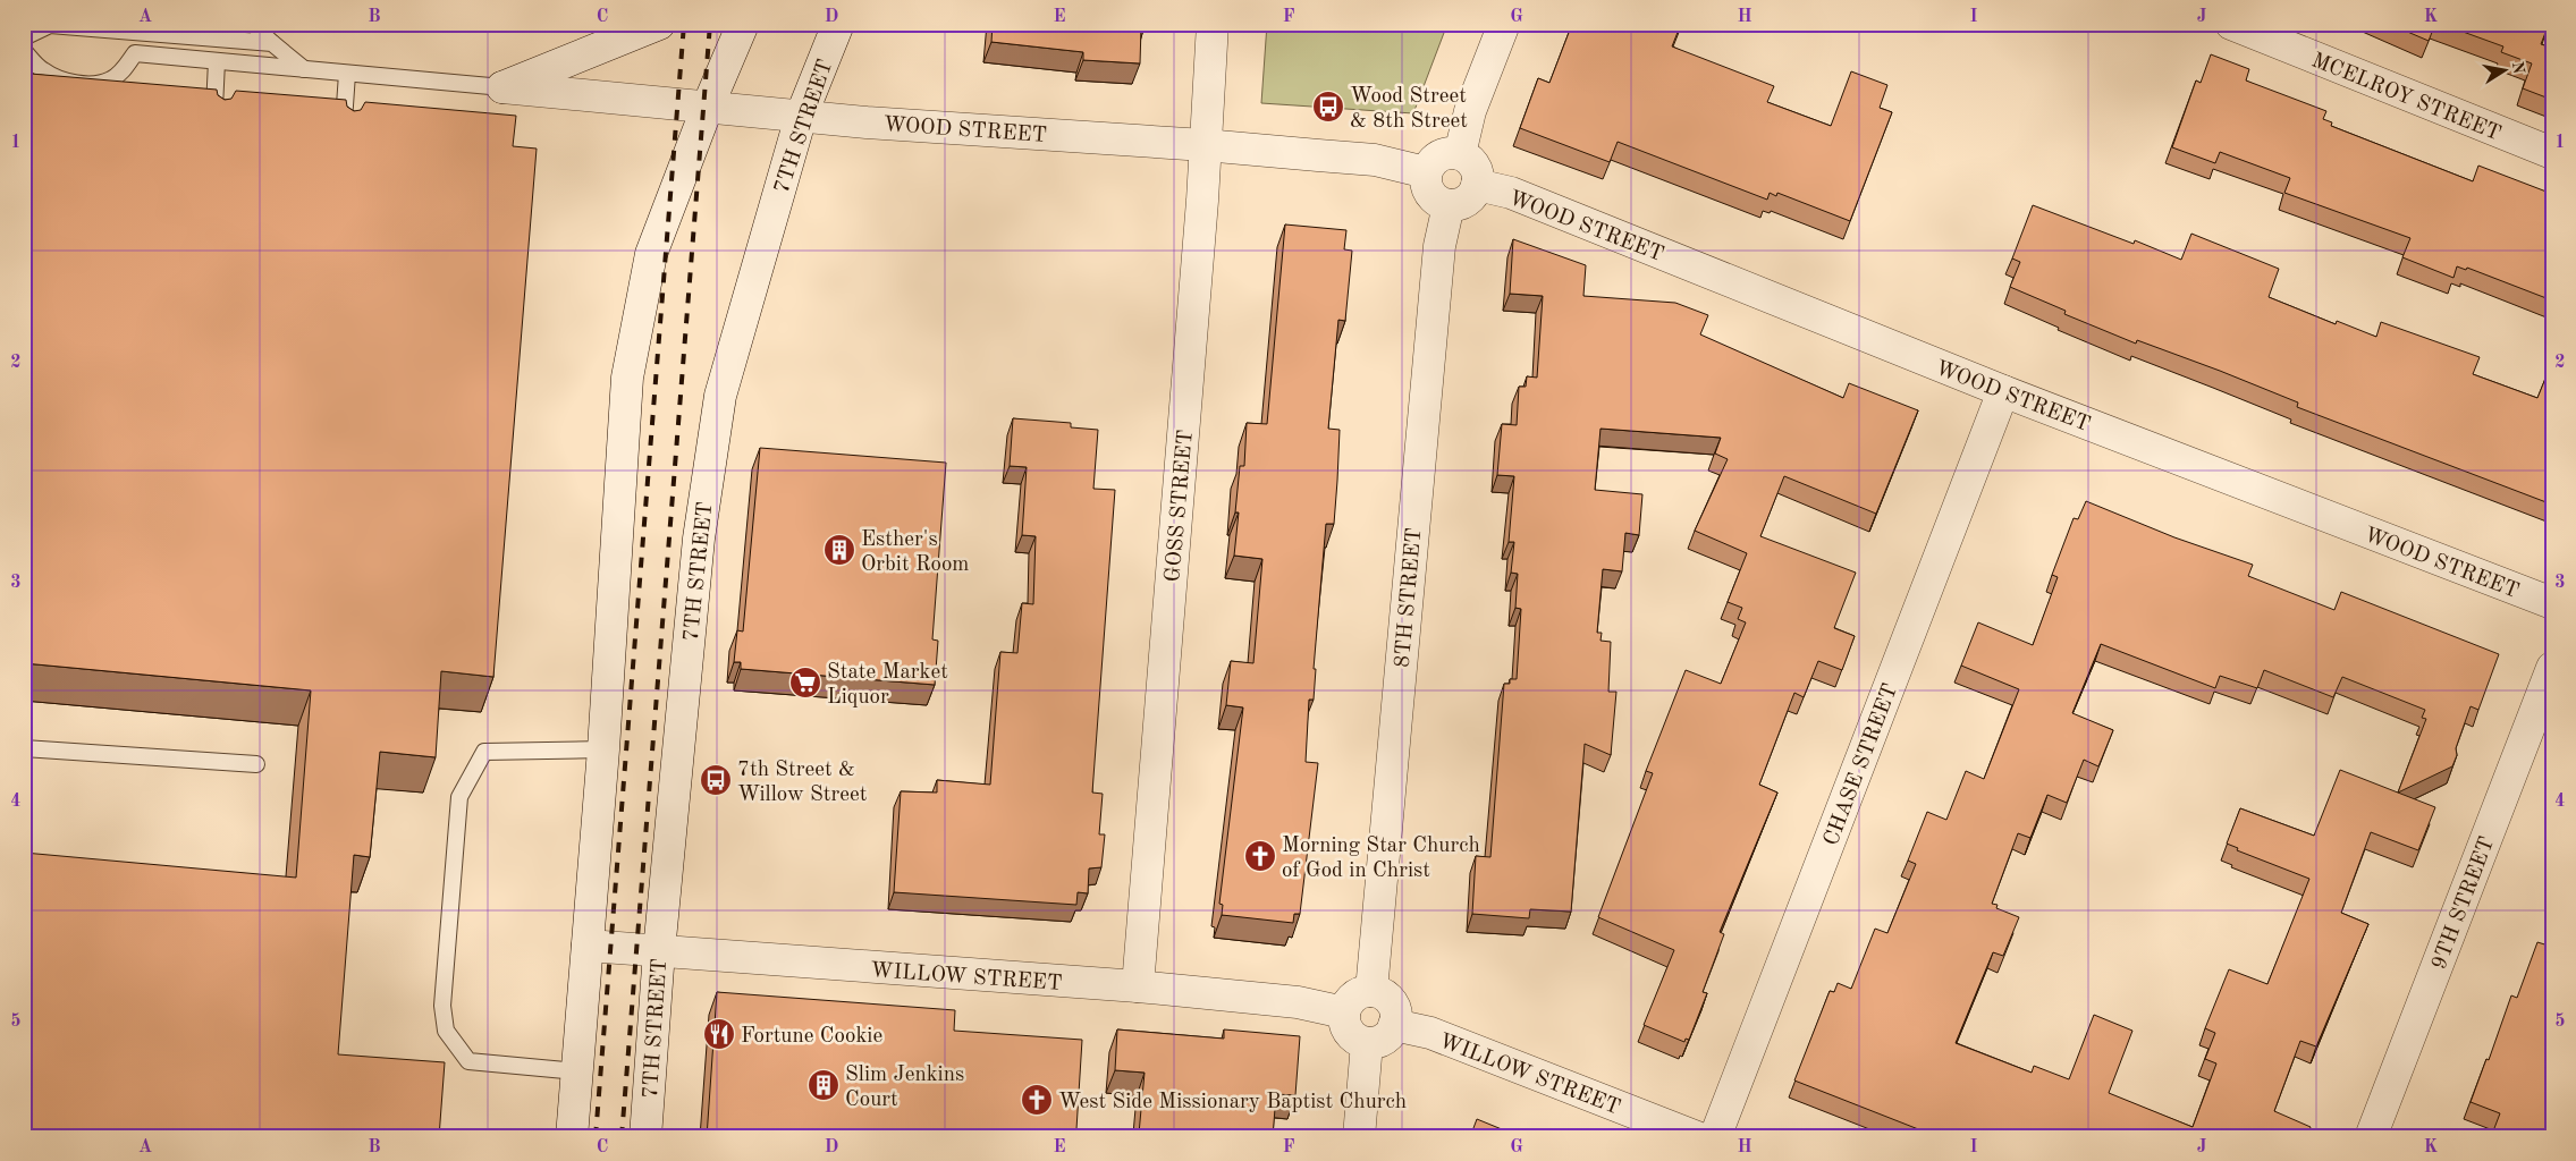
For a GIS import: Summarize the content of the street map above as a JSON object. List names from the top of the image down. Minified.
{"streets":{"street":["MCELROY STREET","7TH STREET","WOOD STREET","GOSS STREET","8TH STREET","CHASE STREET","9TH STREET","WILLOW STREET"]},"crossings":[["7TH STREET","WOOD STREET"],["7TH STREET","WILLOW STREET"],["WOOD STREET","GOSS STREET"],["WOOD STREET","8TH STREET"],["WOOD STREET","CHASE STREET"],["GOSS STREET","WILLOW STREET"],["8TH STREET","WILLOW STREET"]],"places":{"bus stop":["Wood Street & 8th Street","7th Street & Willow Street"],"building":["Esther's Orbit Room","Slim Jenkins Court"],"supermarket":["State Market Liquor"],"church":["Morning Star Church of God in Christ","West Side Missionary Baptist Church"],"restaurant":["Fortune Cookie"]},"north":"right","grid":{"columns":["A","B","C","D","E","F","G","H","I","J","K"],"rows":["1","2","3","4","5"]}}
